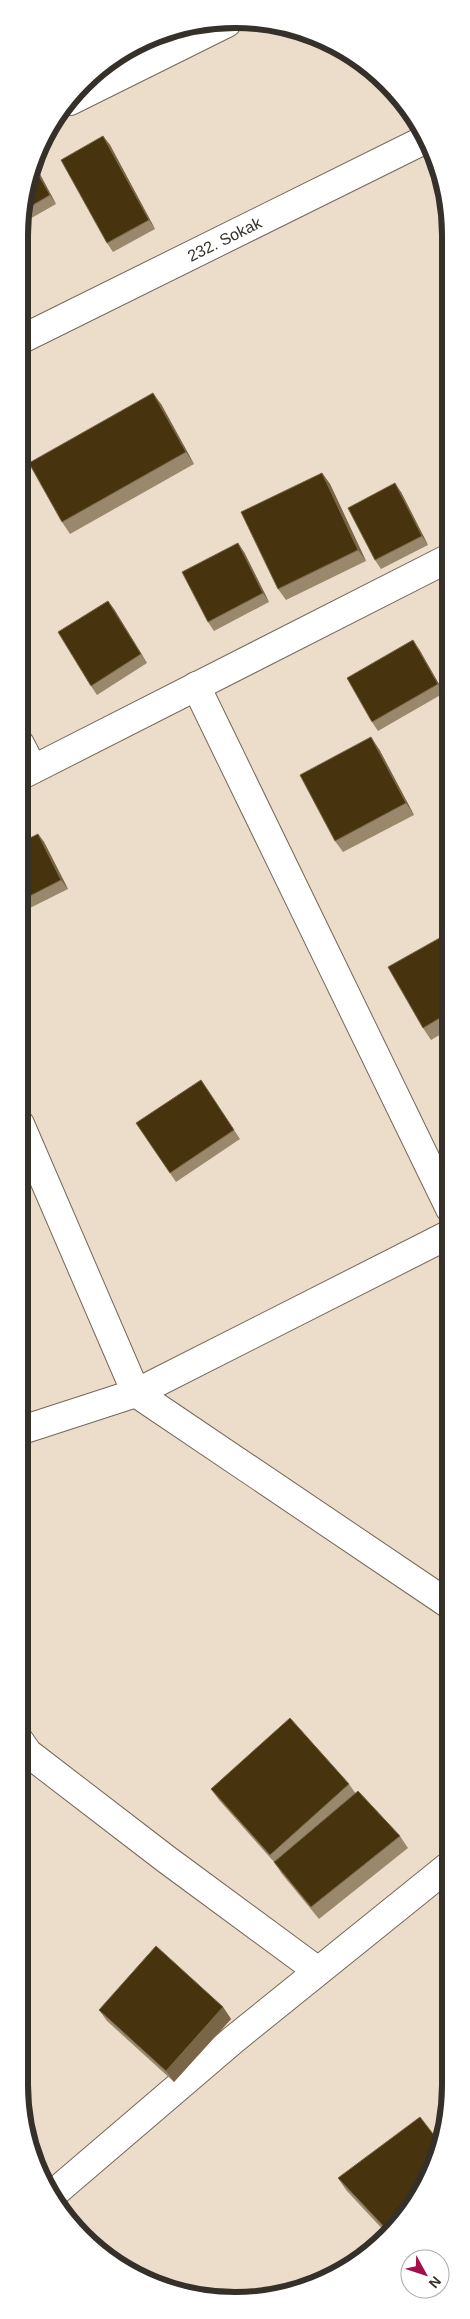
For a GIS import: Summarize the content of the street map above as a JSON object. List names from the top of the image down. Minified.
{"streets":{"street":["232. Sokak"]},"north":"bottom right"}
